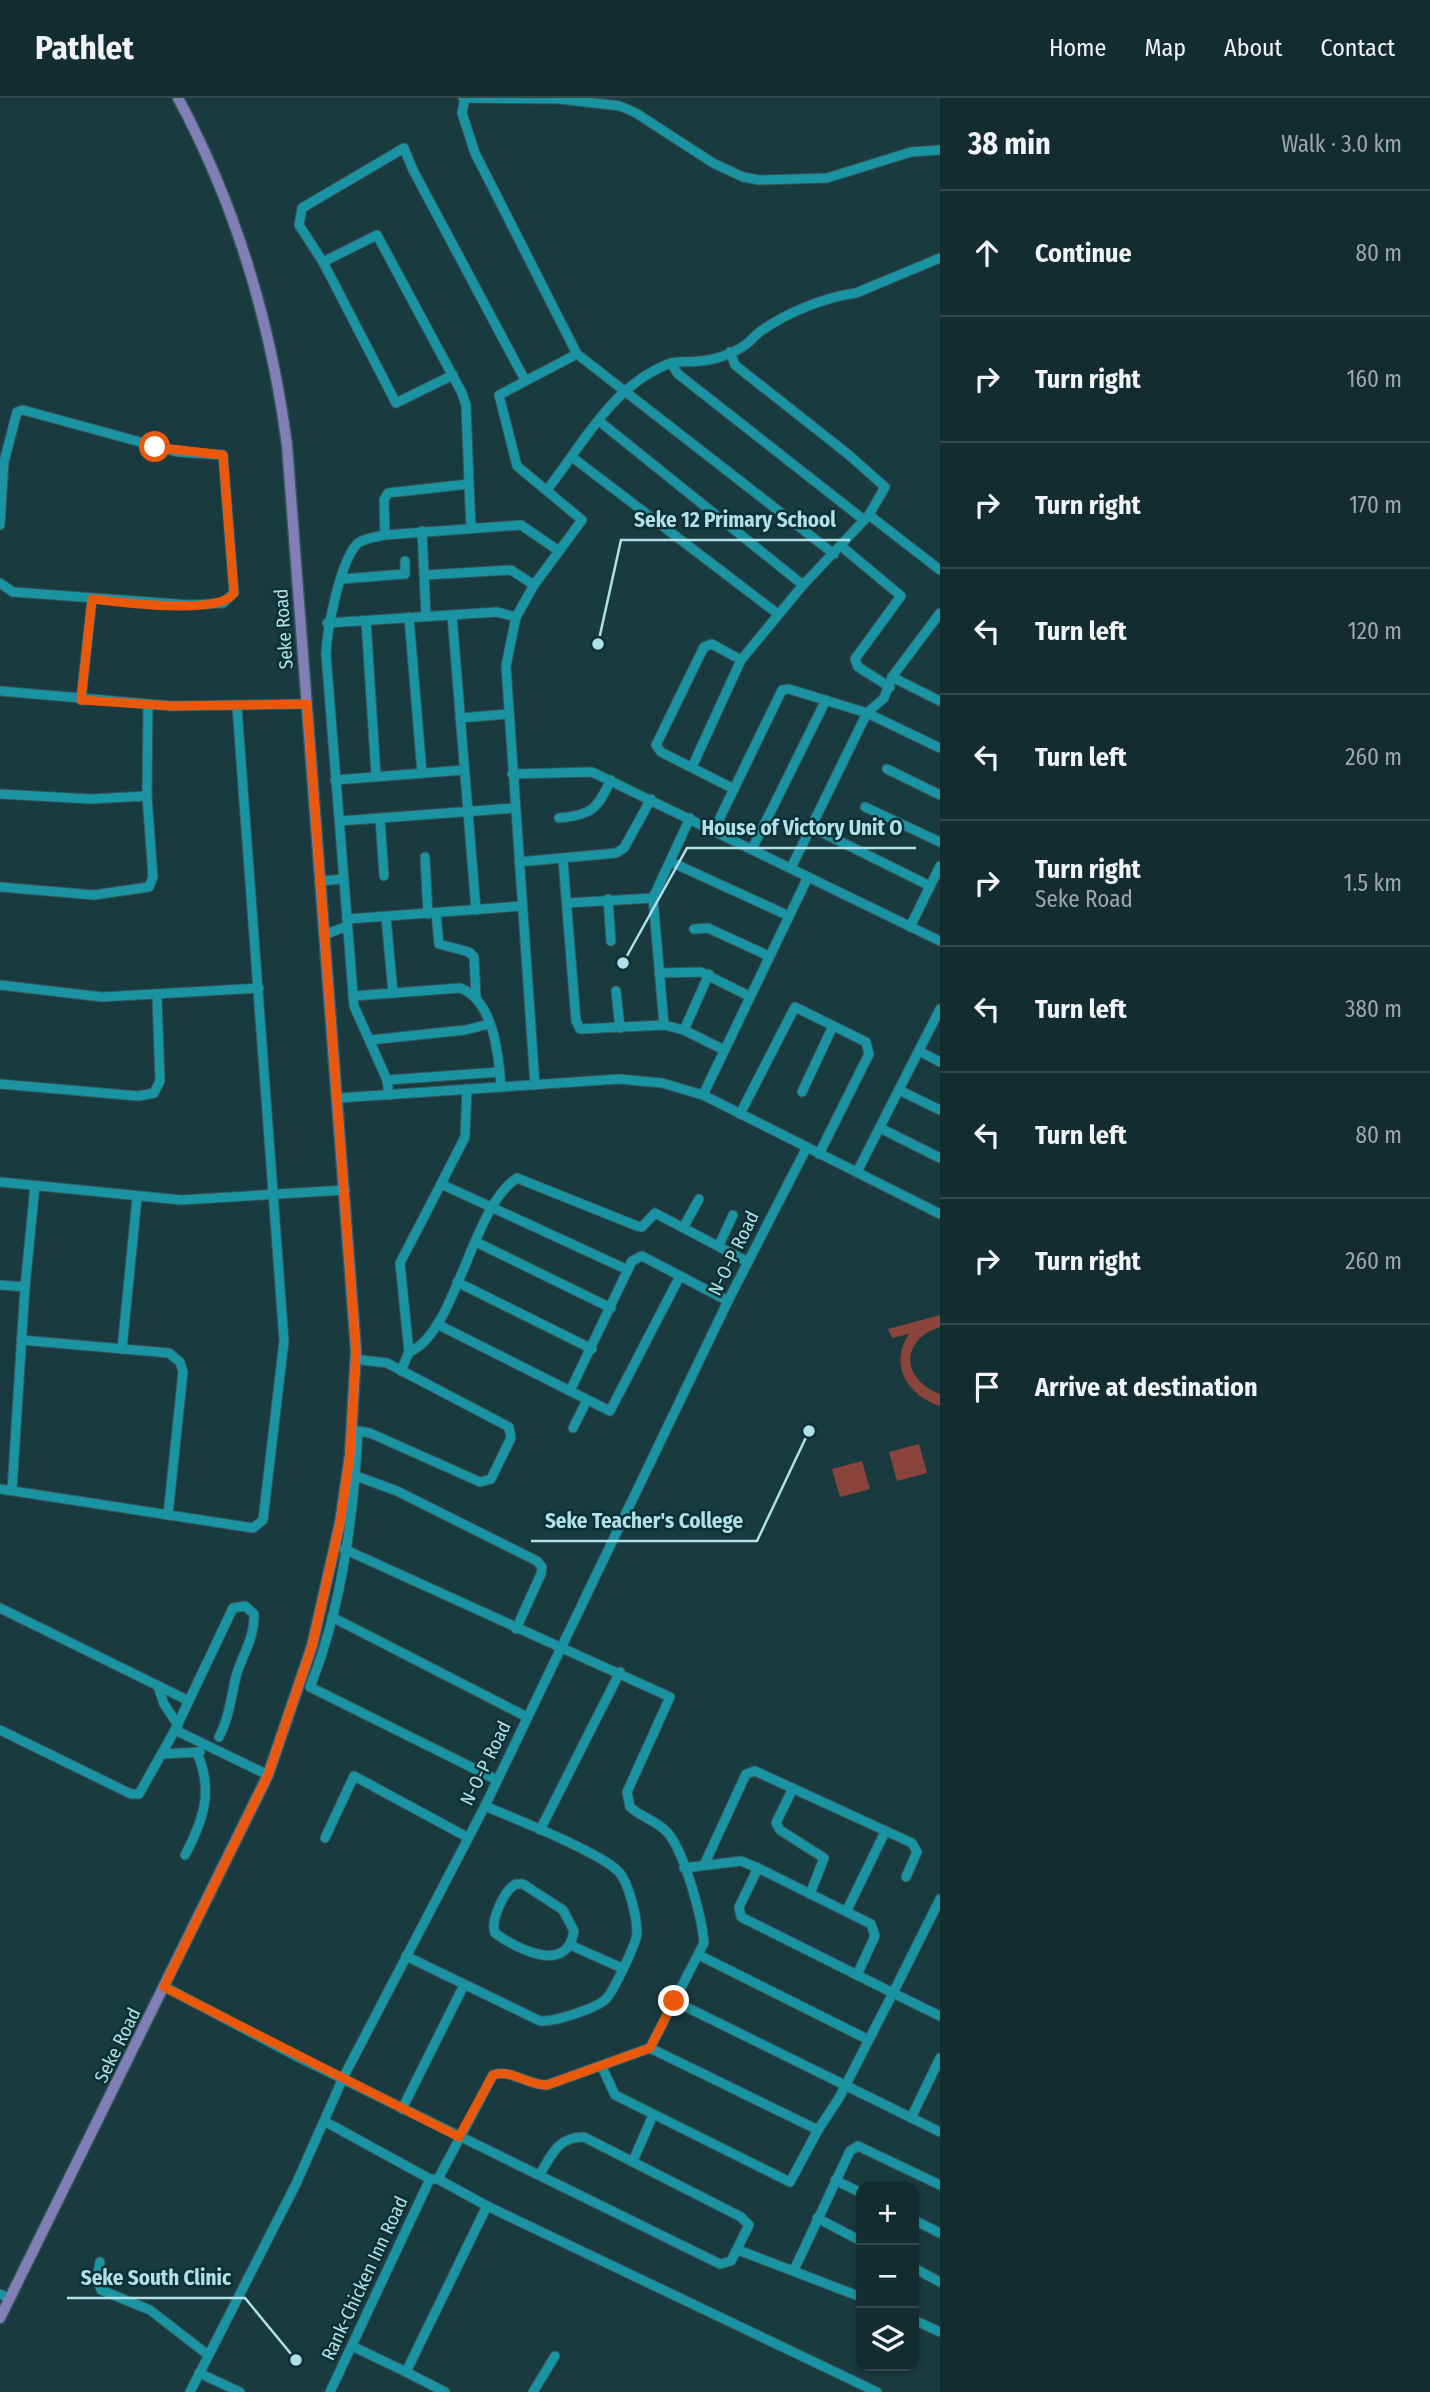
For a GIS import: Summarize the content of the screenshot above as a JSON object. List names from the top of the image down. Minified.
{"streets":{"main road":["Seke Road"],"street":["N-O-P Road","Rank-Chicken Inn Road"]},"places":["Seke 12 Primary School","House of Victory Unit O","Seke Teacher's College","Seke South Clinic"],"page":{"header":"Pathlet","nav":["Home","Map","About","Contact"],"heading":["38 min","Walk · 3.0 km"],"list":[["Continue","80 m"],["Turn right","160 m"],["Turn right","170 m"],["Turn left","120 m"],["Turn left","260 m"],["Turn right","Seke Road","1.5 km"],["Turn left","380 m"],["Turn left","80 m"],["Turn right","260 m"],"Arrive at destination"],"map_buttons":["+","−"]}}
